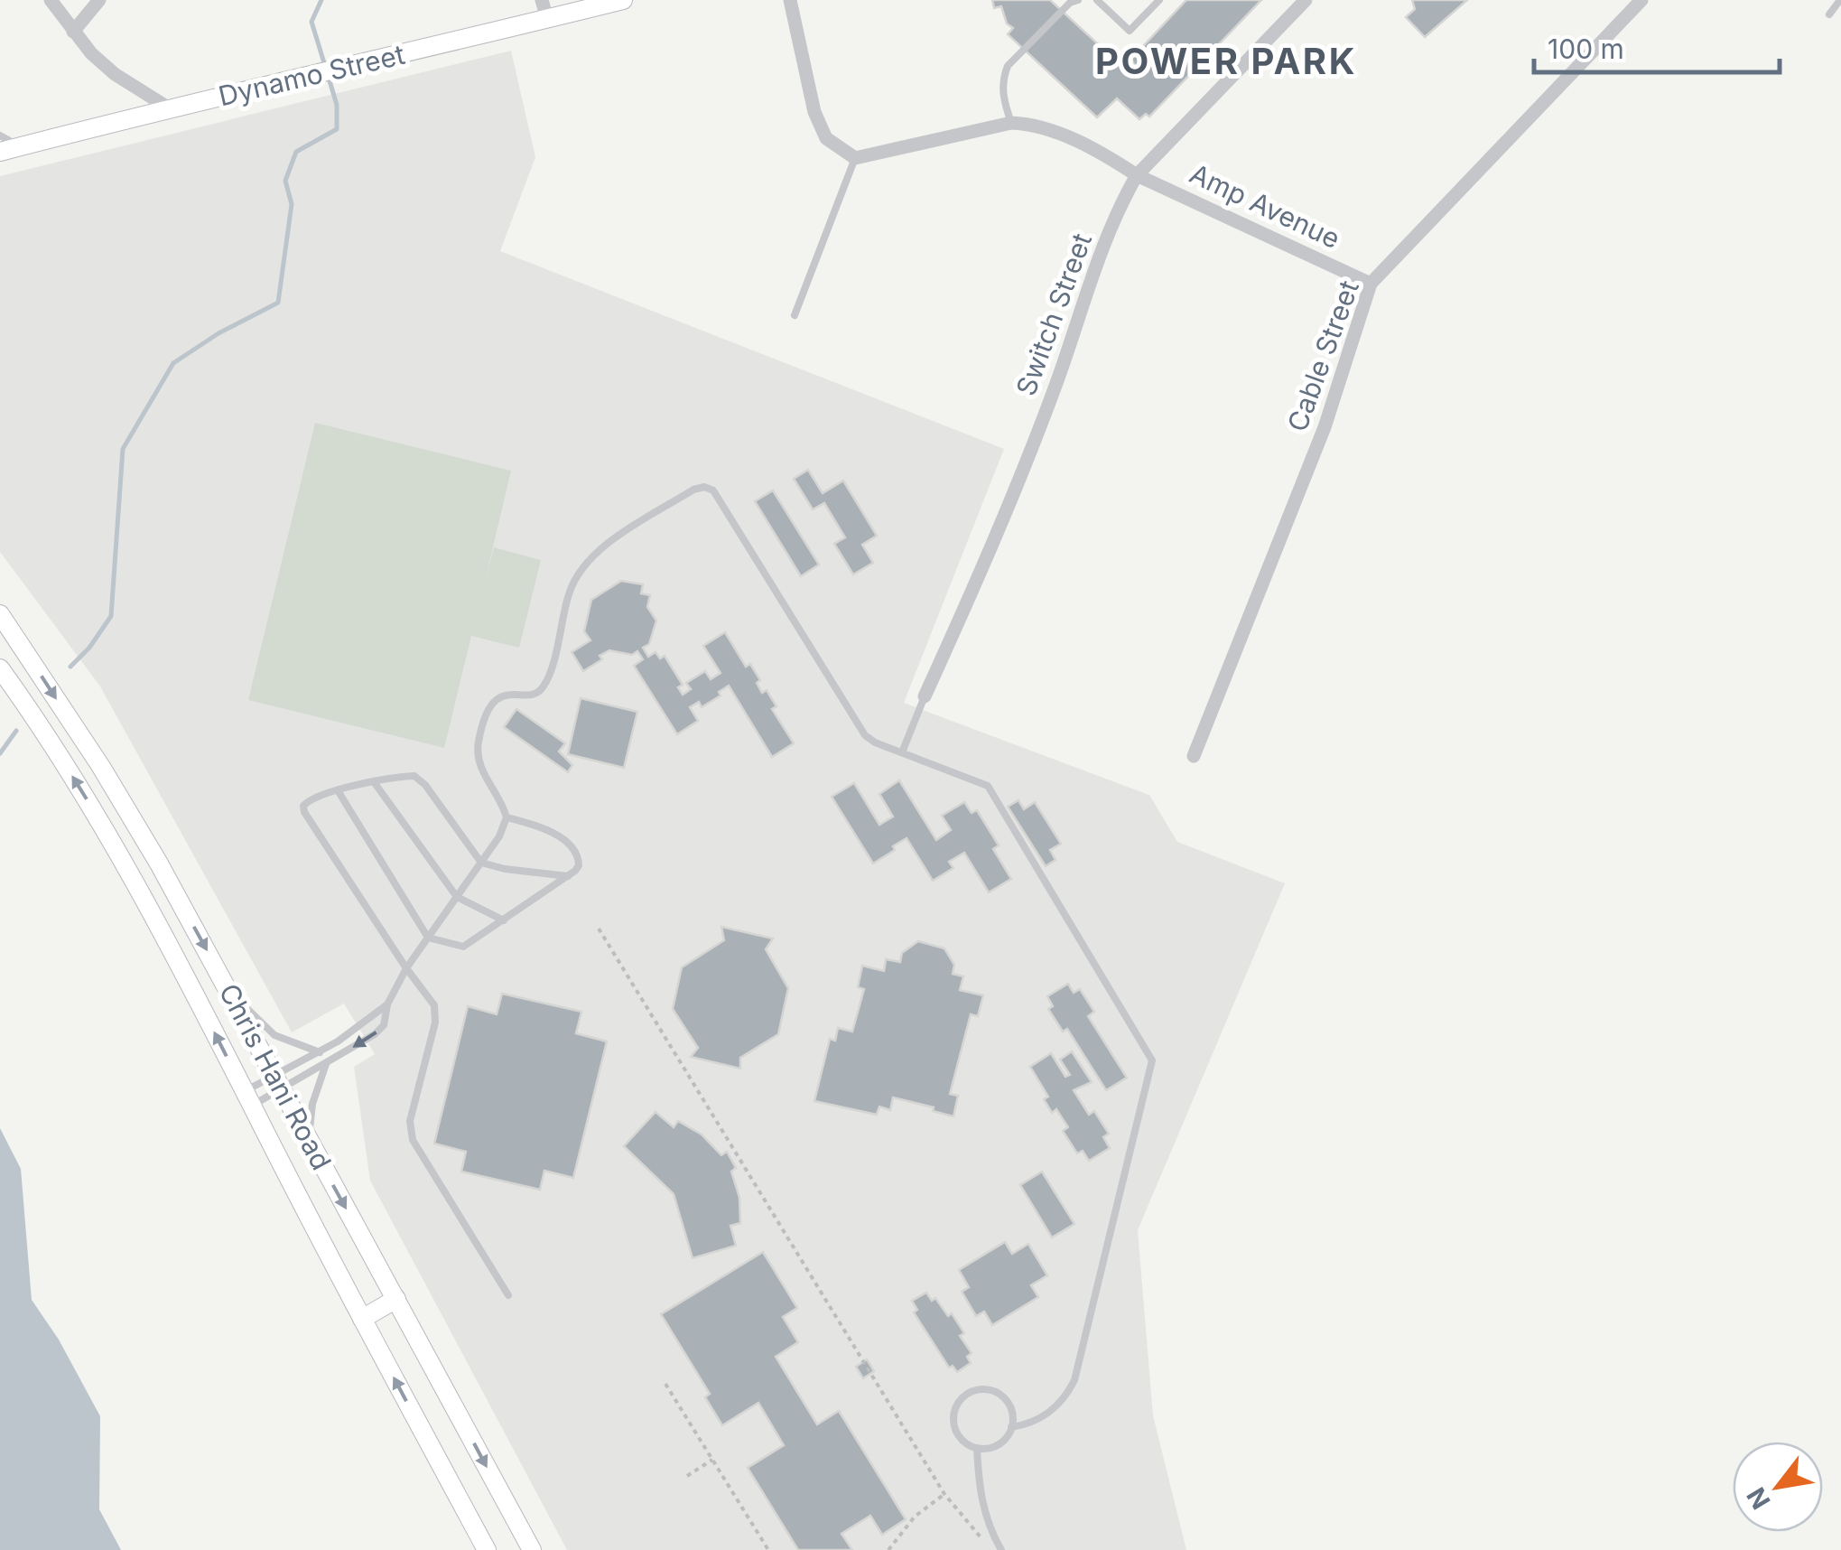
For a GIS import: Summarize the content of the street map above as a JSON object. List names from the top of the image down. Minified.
{"streets":{"main road":["Dynamo Street","Chris Hani Road"],"street":["Amp Avenue","Switch Street","Cable Street"]},"crossings":[["Amp Avenue","Switch Street"],["Amp Avenue","Cable Street"]],"districts":["POWER PARK"],"scale_bar":"100 m","north":"bottom left"}
